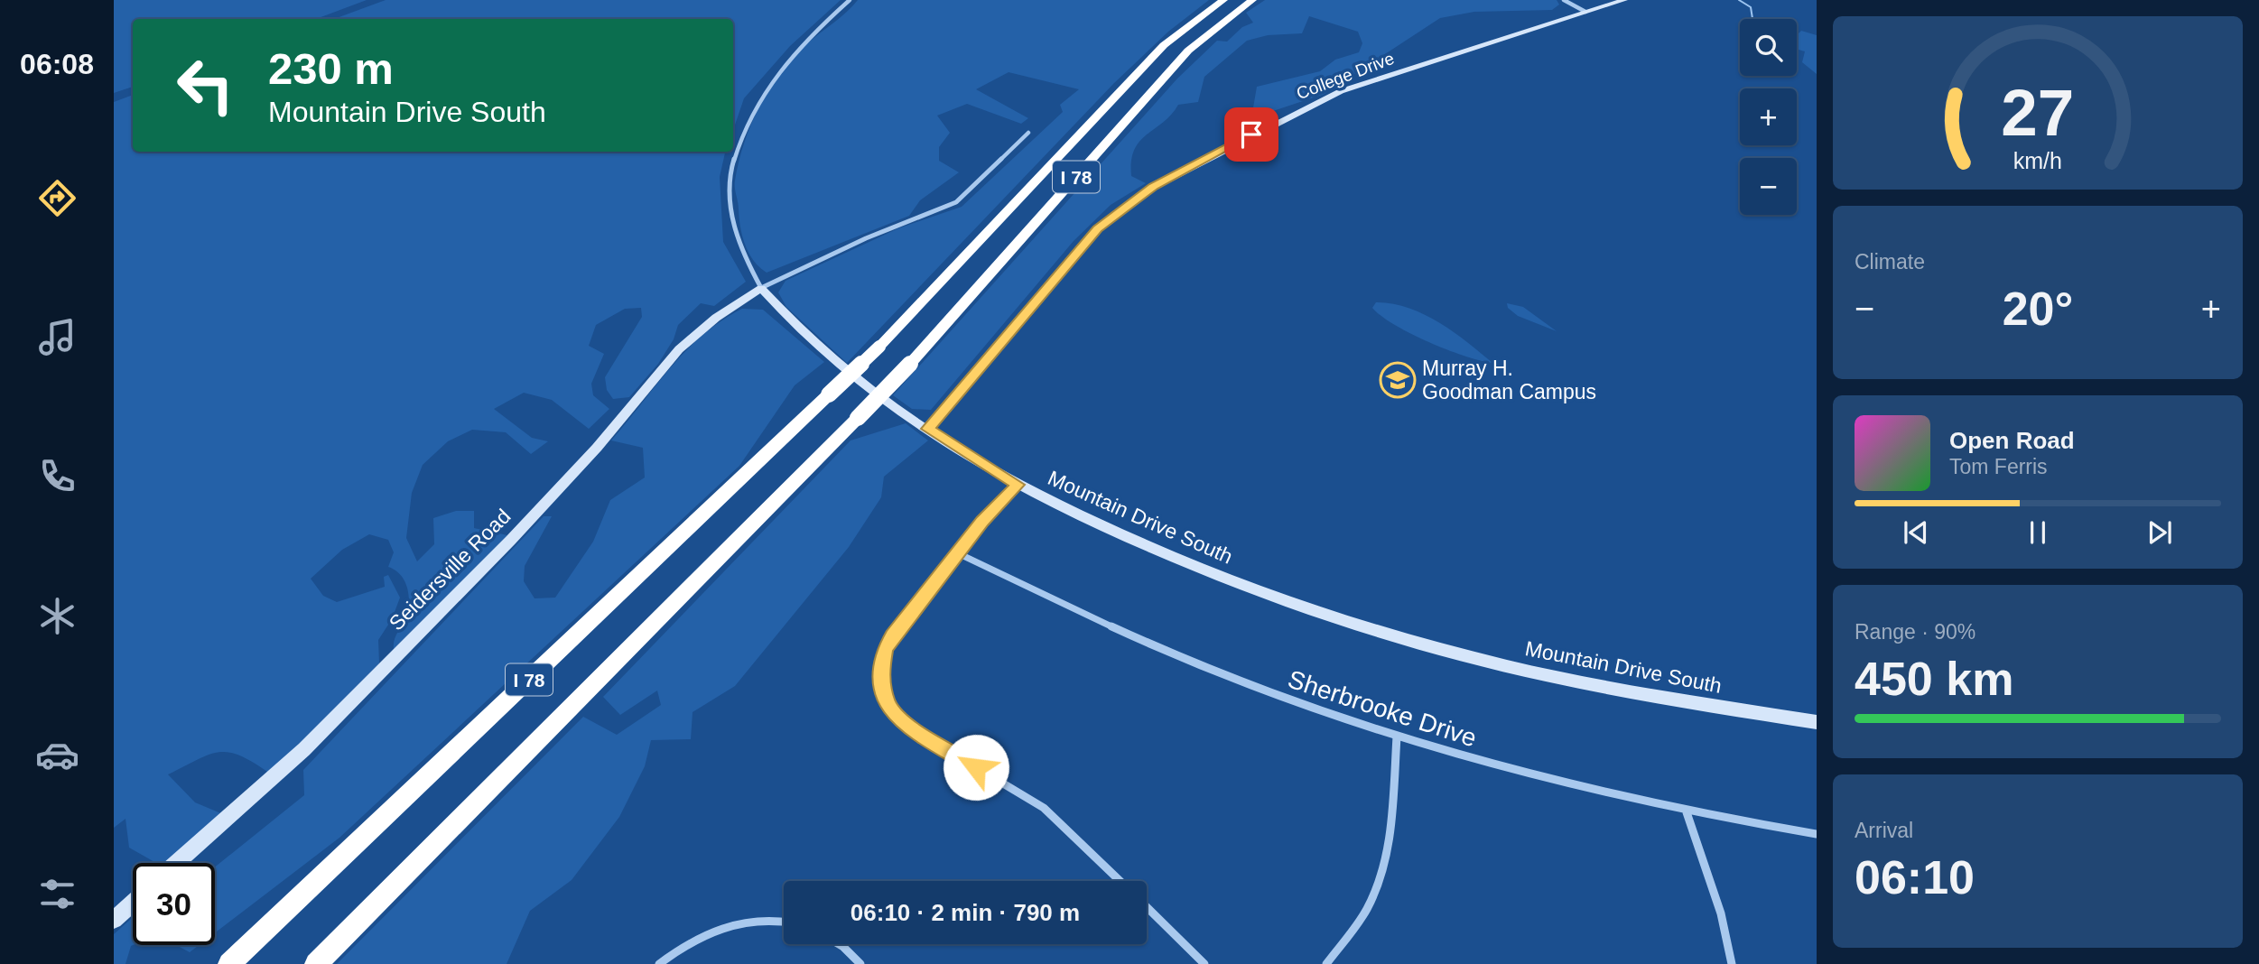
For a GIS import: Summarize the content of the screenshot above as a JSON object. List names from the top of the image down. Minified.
{"streets":{"highway":["I 78"],"street":["College Drive","Mountain Drive South","Seidersville Road","Sherbrooke Drive"]},"crossings":[["College Drive","Mountain Drive South"],["Mountain Drive South","Seidersville Road"]],"places":{"school or university":["Murray H. Goodman Campus"]},"page":{"tabs":"06:08","map_buttons":["+","−"],"turn":["230 m","Mountain Drive South"],"tile":["Climate",["Range · 90%","450 km"],["Arrival","06:10"]],"heat":["−","20°","+"],"song":["Open Road","Tom Ferris"],"limit":"30","trip":"06:10 · 2 min · 790 m","gauge":["27","km/h"]}}
